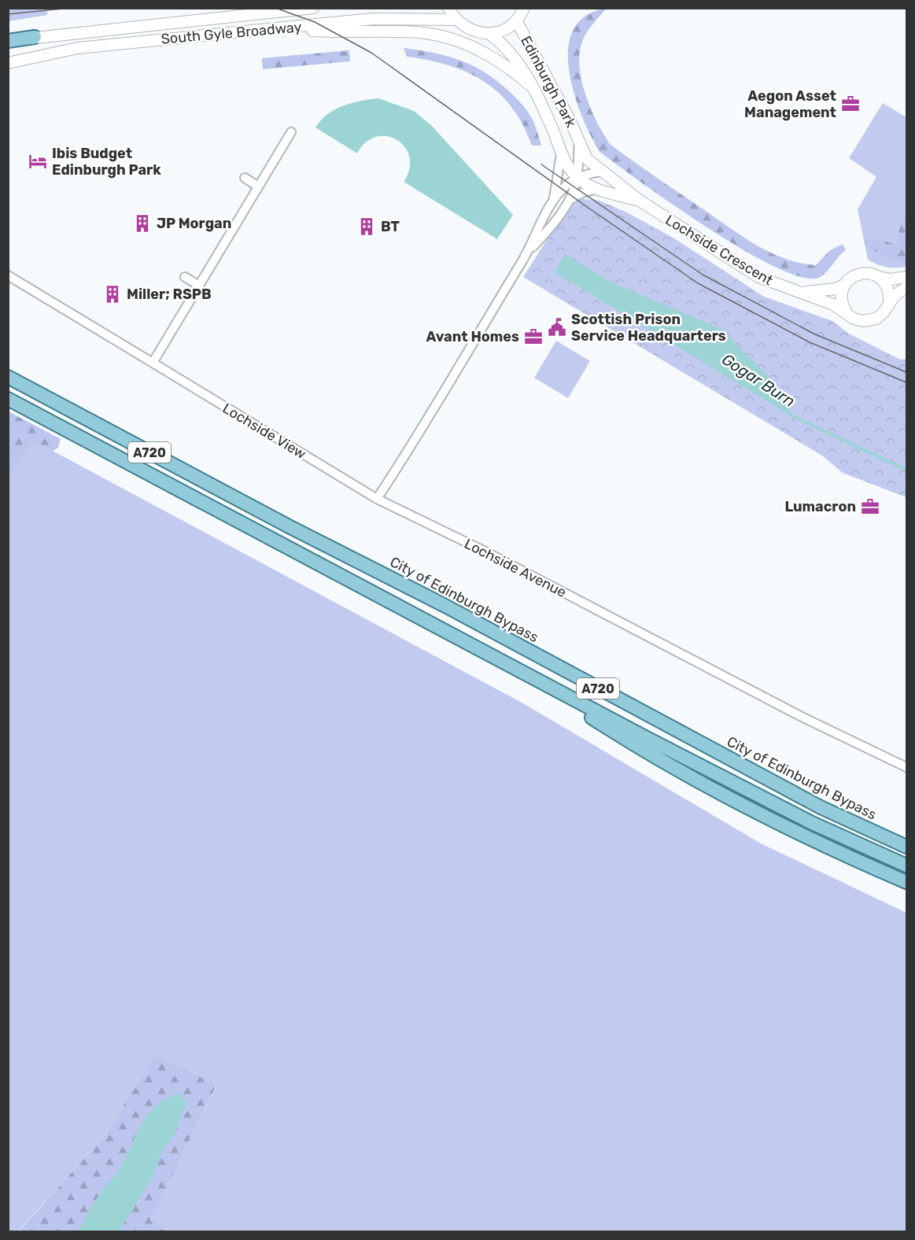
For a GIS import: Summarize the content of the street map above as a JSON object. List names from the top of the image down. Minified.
{"streets":{"main road":["A720","City of Edinburgh Bypass"],"street":["South Gyle Broadway","Edinburgh Park","Lochside Crescent","Lochside View","Lochside Avenue"]},"crossings":[["Edinburgh Park","Lochside Crescent"],["Lochside View","Lochside Avenue"],["A720","City of Edinburgh Bypass"]],"water":["Gogar Burn"],"places":{"office":["Aegon Asset Management","Avant Homes","Lumacron"],"hotel":["Ibis Budget Edinburgh Park"],"building":["JP Morgan","BT","Miller; RSPB"],"public building":["Scottish Prison Service Headquarters"]}}
